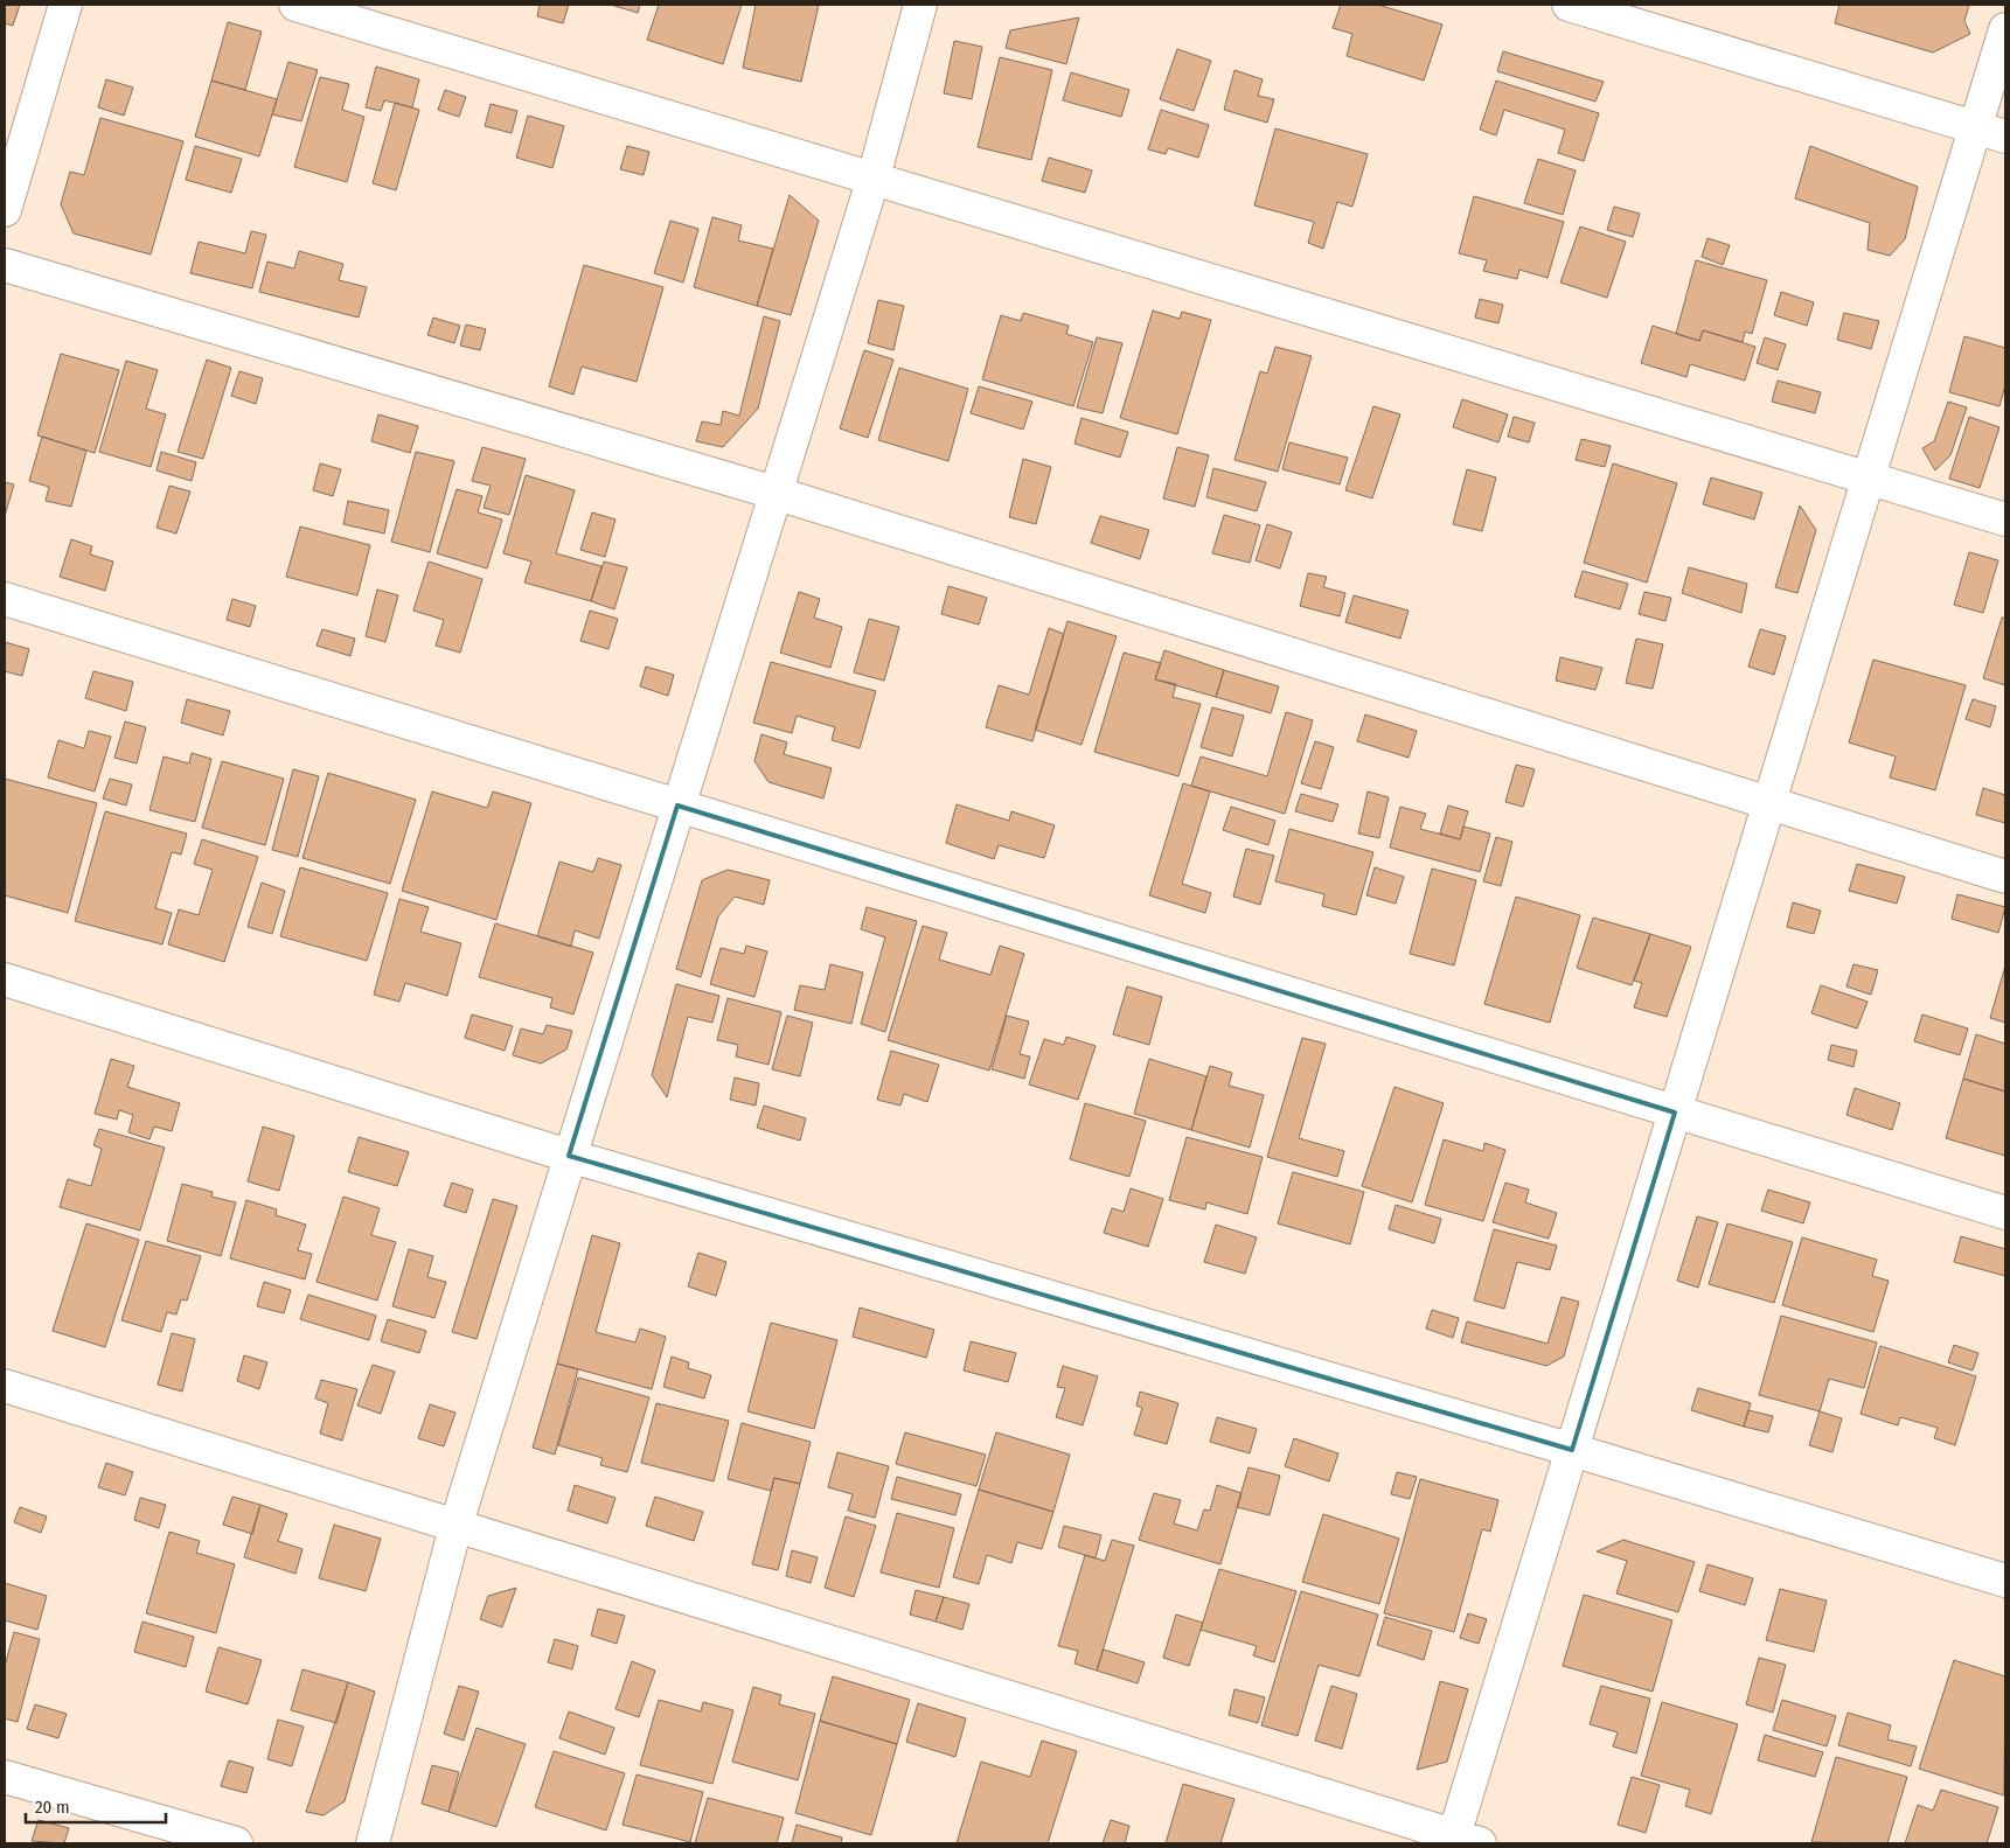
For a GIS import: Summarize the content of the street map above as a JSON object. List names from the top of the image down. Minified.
{"scale_bar":"20 m"}
